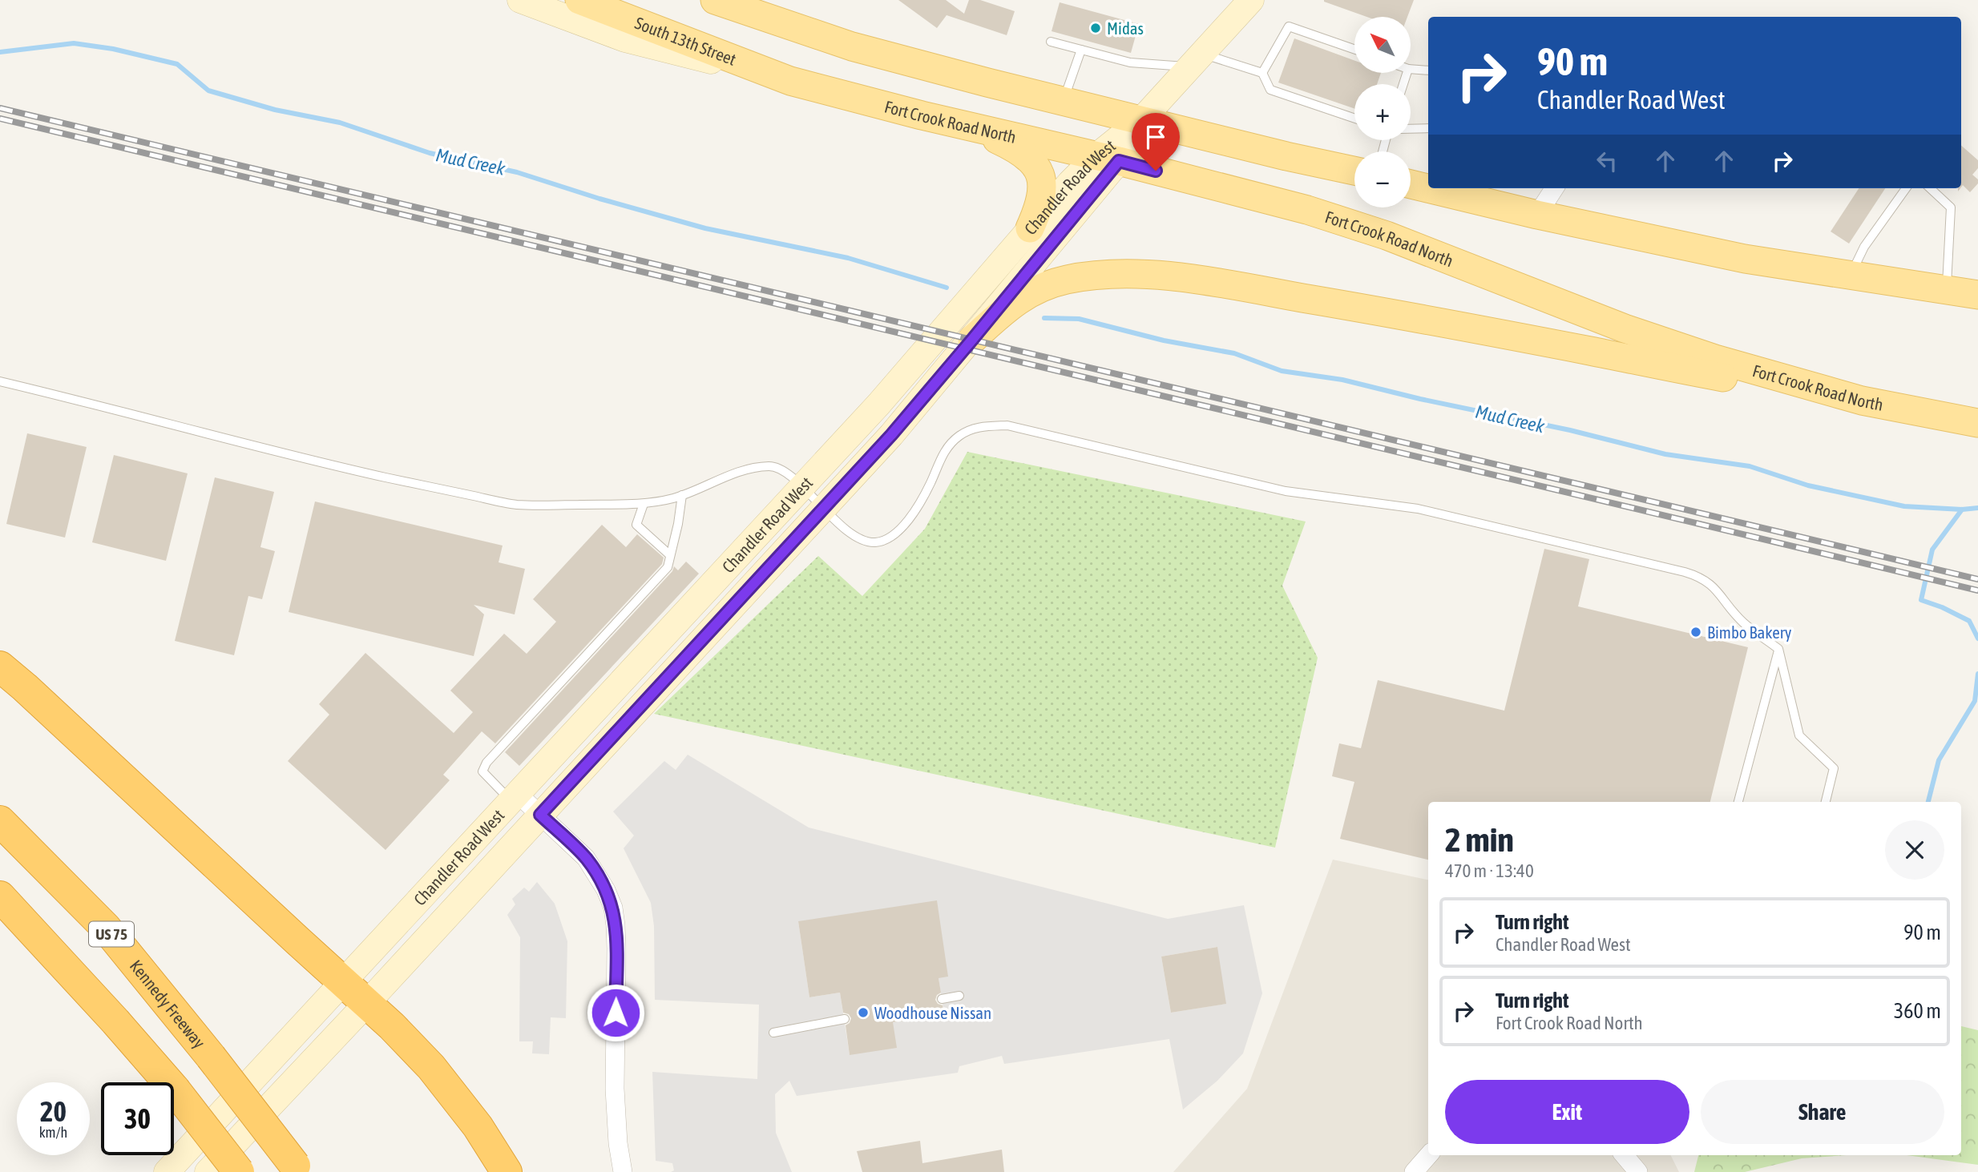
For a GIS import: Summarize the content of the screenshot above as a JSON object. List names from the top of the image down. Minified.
{"streets":{"highway":["US 75","Kennedy Freeway"],"main road":["South 13th Street","Fort Crook Road North","Chandler Road West"]},"crossings":[["South 13th Street","Fort Crook Road North"],["Fort Crook Road North","Chandler Road West"]],"water":["Mud Creek"],"places":["Midas","Bimbo Bakery","Woodhouse Nissan"],"north":"top left","page":{"map_buttons":["+","−"],"turn":["90 m","Chandler Road West"],"heading":["2 min","470 m · 13:40"],"list":[{"name":"Turn right","note":"Chandler Road West","value":"90 m"},{"name":"Turn right","note":"Fort Crook Road North","value":"360 m"}],"buttons":["Exit","Share"],"speed":"20 km/h","limit":"30"}}
